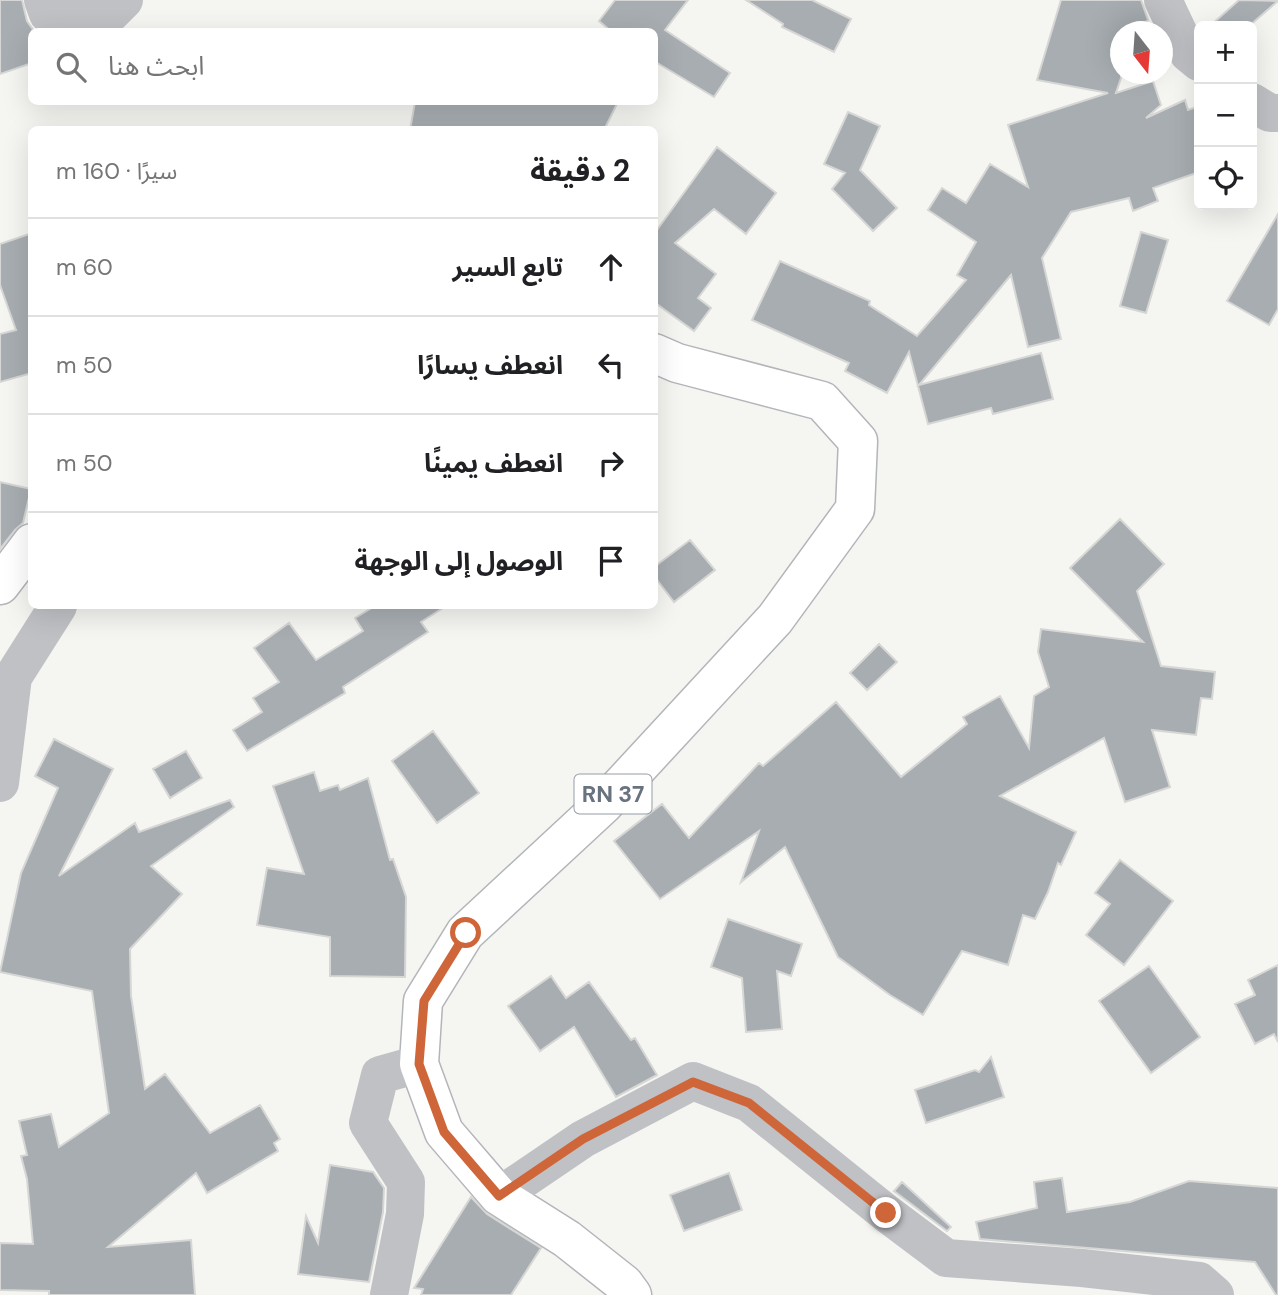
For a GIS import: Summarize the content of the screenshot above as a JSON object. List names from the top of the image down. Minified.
{"streets":{"main road":["RN 37"]},"north":"bottom","page":{"map_buttons":["+","−"],"search":"ابحث هنا","heading":["2 دقيقة","سيرًا · 160 m"],"list":[["تابع السير","60 m"],["انعطف يسارًا","50 m"],["انعطف يمينًا","50 m"],"الوصول إلى الوجهة"]}}
